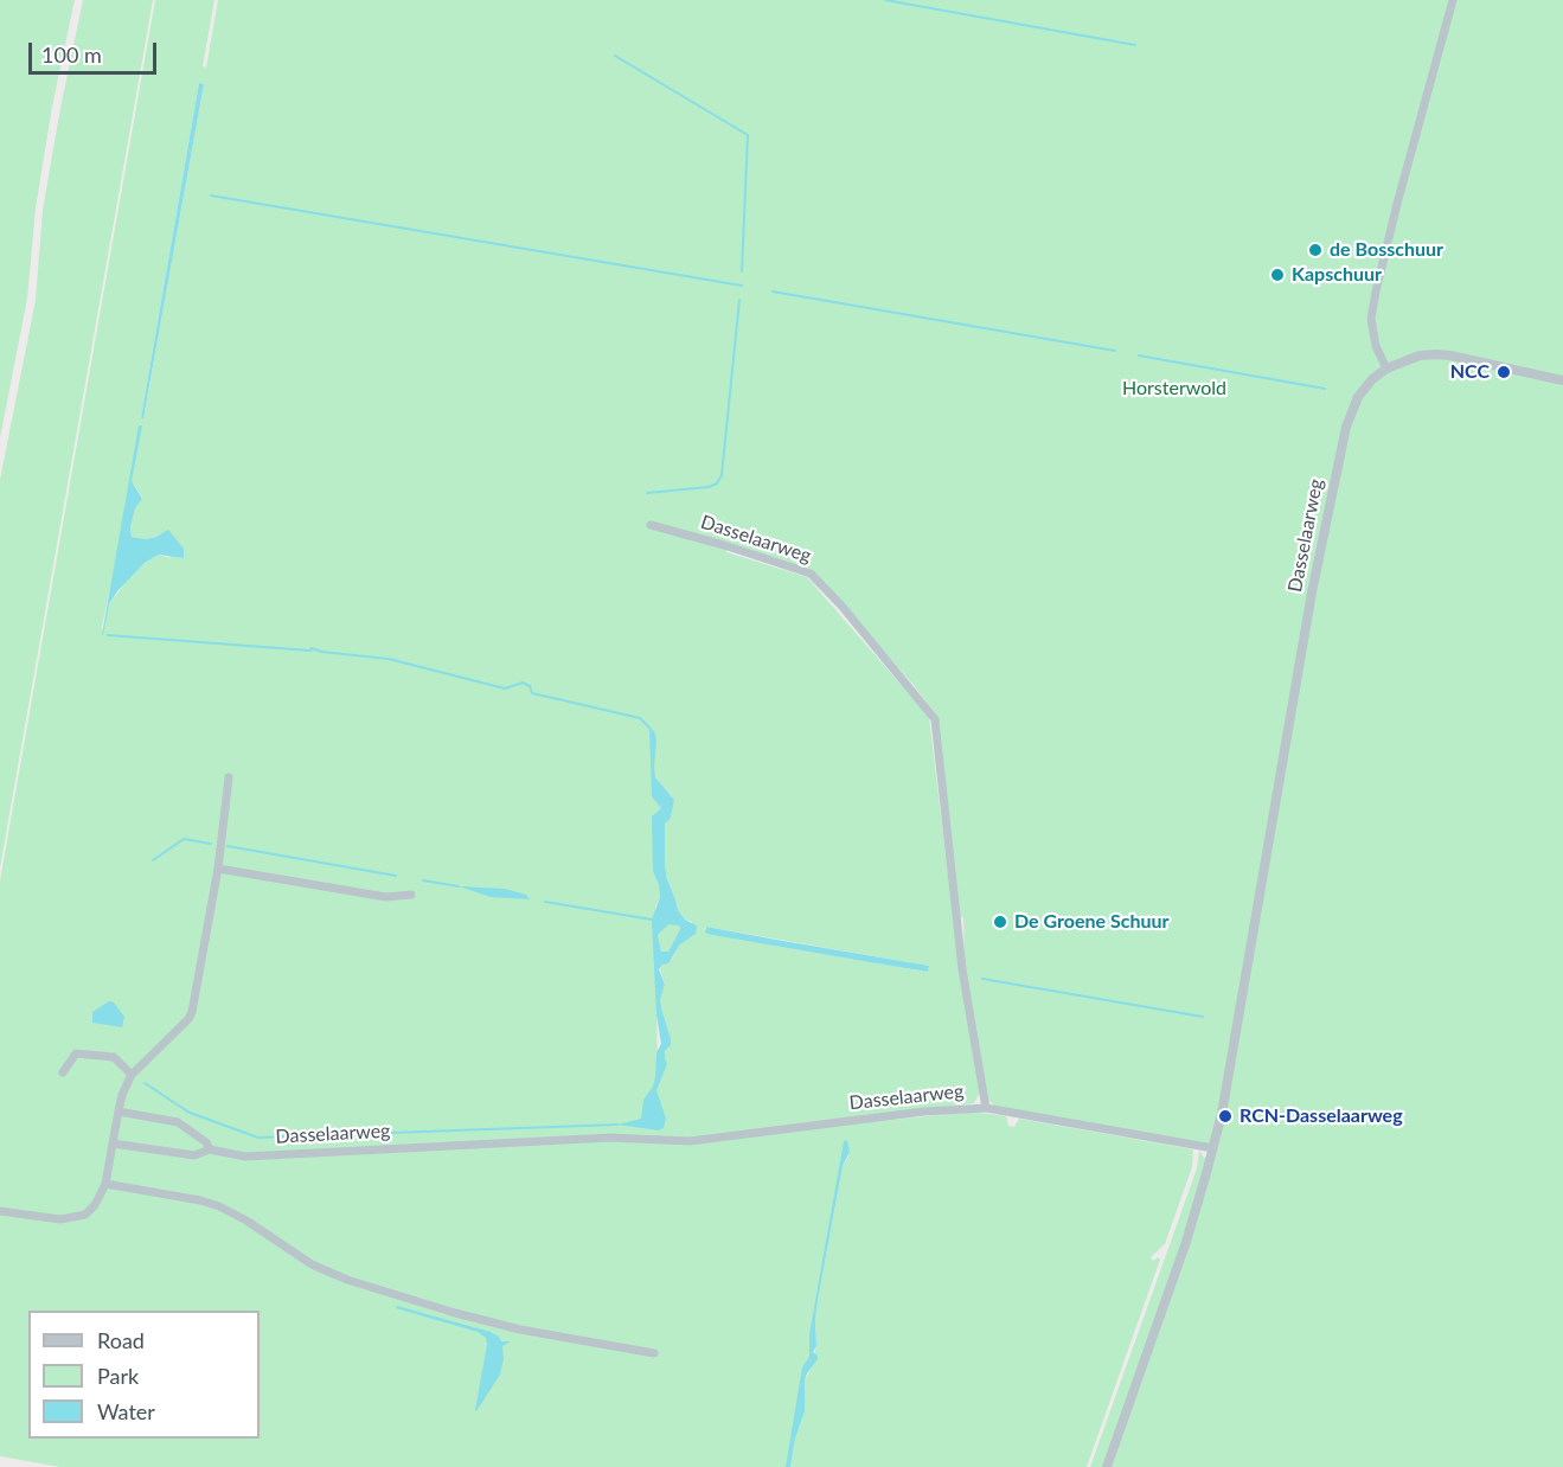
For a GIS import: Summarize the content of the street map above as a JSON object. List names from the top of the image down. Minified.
{"streets":{"street":["Dasselaarweg"]},"parks":["Horsterwold"],"places":["de Bosschuur","Kapschuur","NCC","De Groene Schuur","RCN-Dasselaarweg"],"legend":["Road","Park","Water"],"scale_bar":"100 m"}
